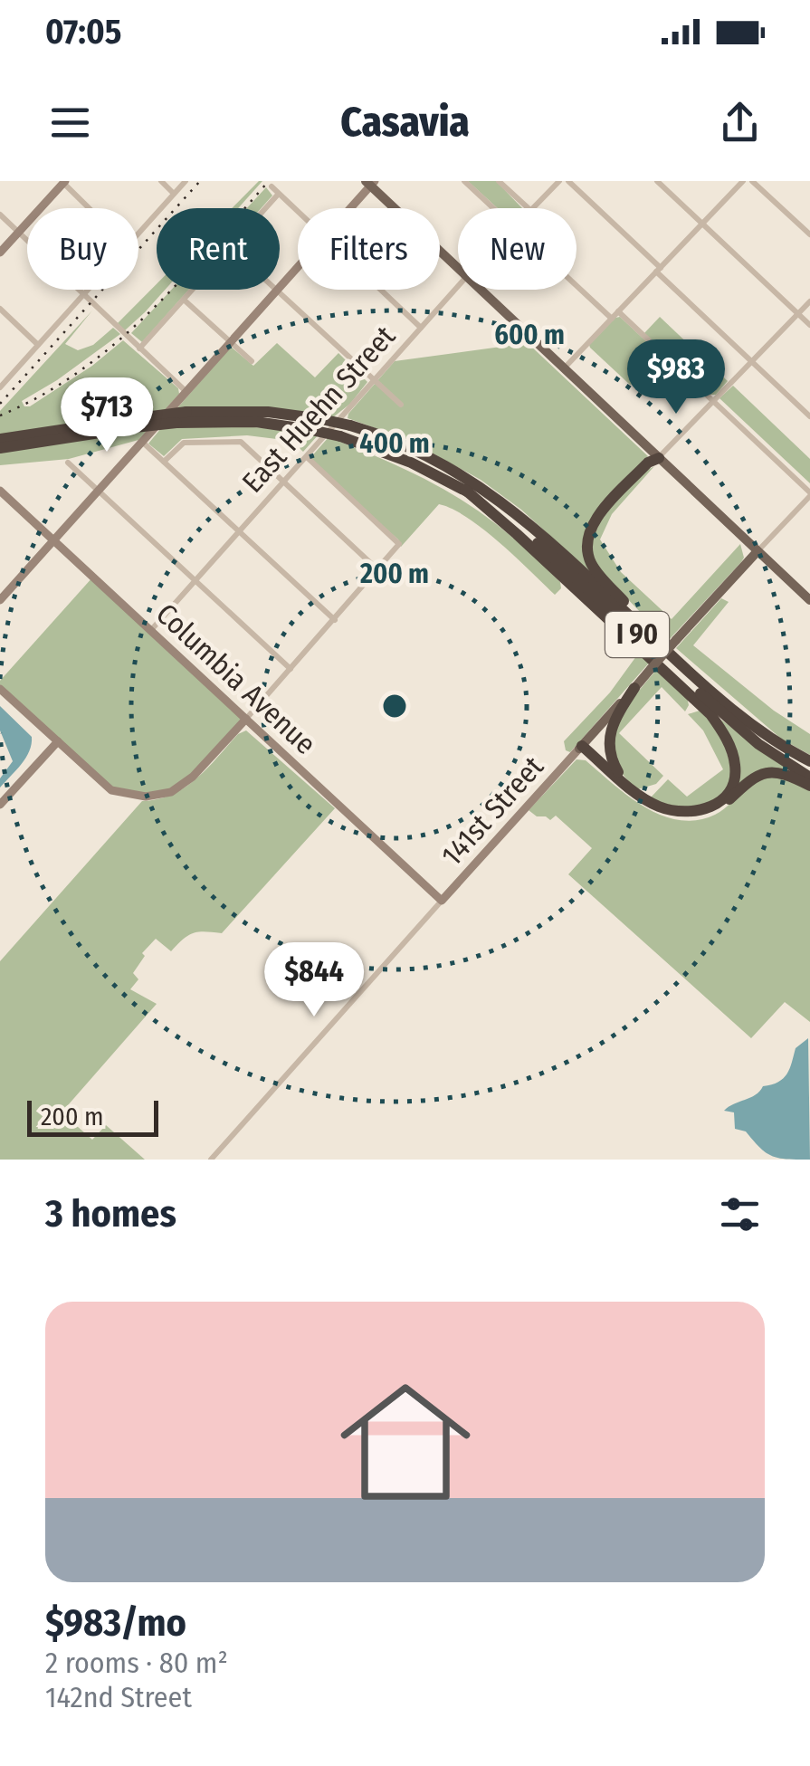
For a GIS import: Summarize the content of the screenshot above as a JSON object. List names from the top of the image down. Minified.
{"streets":{"highway":["I 90"],"main road":["141st Street"],"street":["East Huehn Street","Columbia Avenue"]},"crossings":[["East Huehn Street","Columbia Avenue"],["Columbia Avenue","141st Street"]],"scale_bar":"200 m","page":{"status":"07:05","header":"Casavia","chip":["Buy","Rent","Filters","New"],"price":["$983","$713","$844"],"scale":"200 m","heading":"3 homes","list":[{"name":"$983/mo","note":"2 rooms · 80 m² · 142nd Street"}]},"rings":["600 m","400 m","200 m"]}
